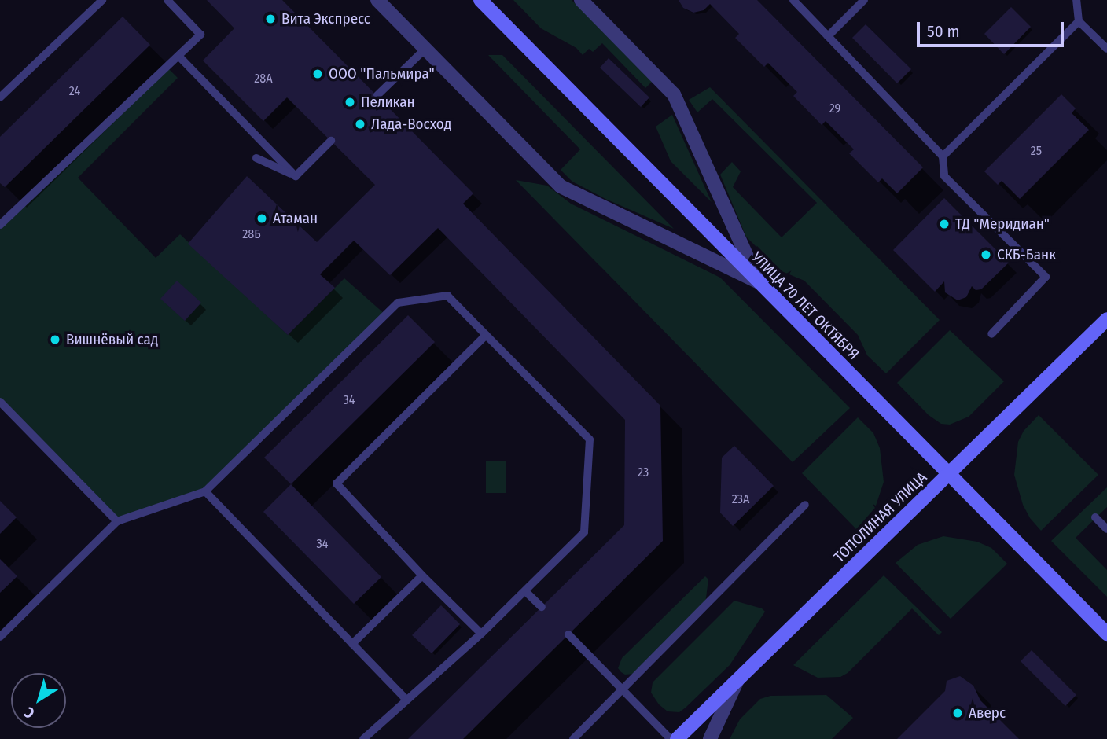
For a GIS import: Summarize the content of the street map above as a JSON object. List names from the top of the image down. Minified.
{"streets":{"main road":["УЛИЦА 70 ЛЕТ ОКТЯБРЯ","ТОПОЛИНАЯ УЛИЦА"]},"crossings":[["УЛИЦА 70 ЛЕТ ОКТЯБРЯ","ТОПОЛИНАЯ УЛИЦА"]],"places":["Вита Экспресс","ООО \"Пальмира\"","Пеликан","Лада-Восход","Атаман","ТД \"Меридиан\"","СКБ-Банк","Вишнёвый сад","Аверс"],"house_numbers":["28А","24","29","25","28Б","34","23","23А","34"],"scale_bar":"50 m","north":"bottom left"}
